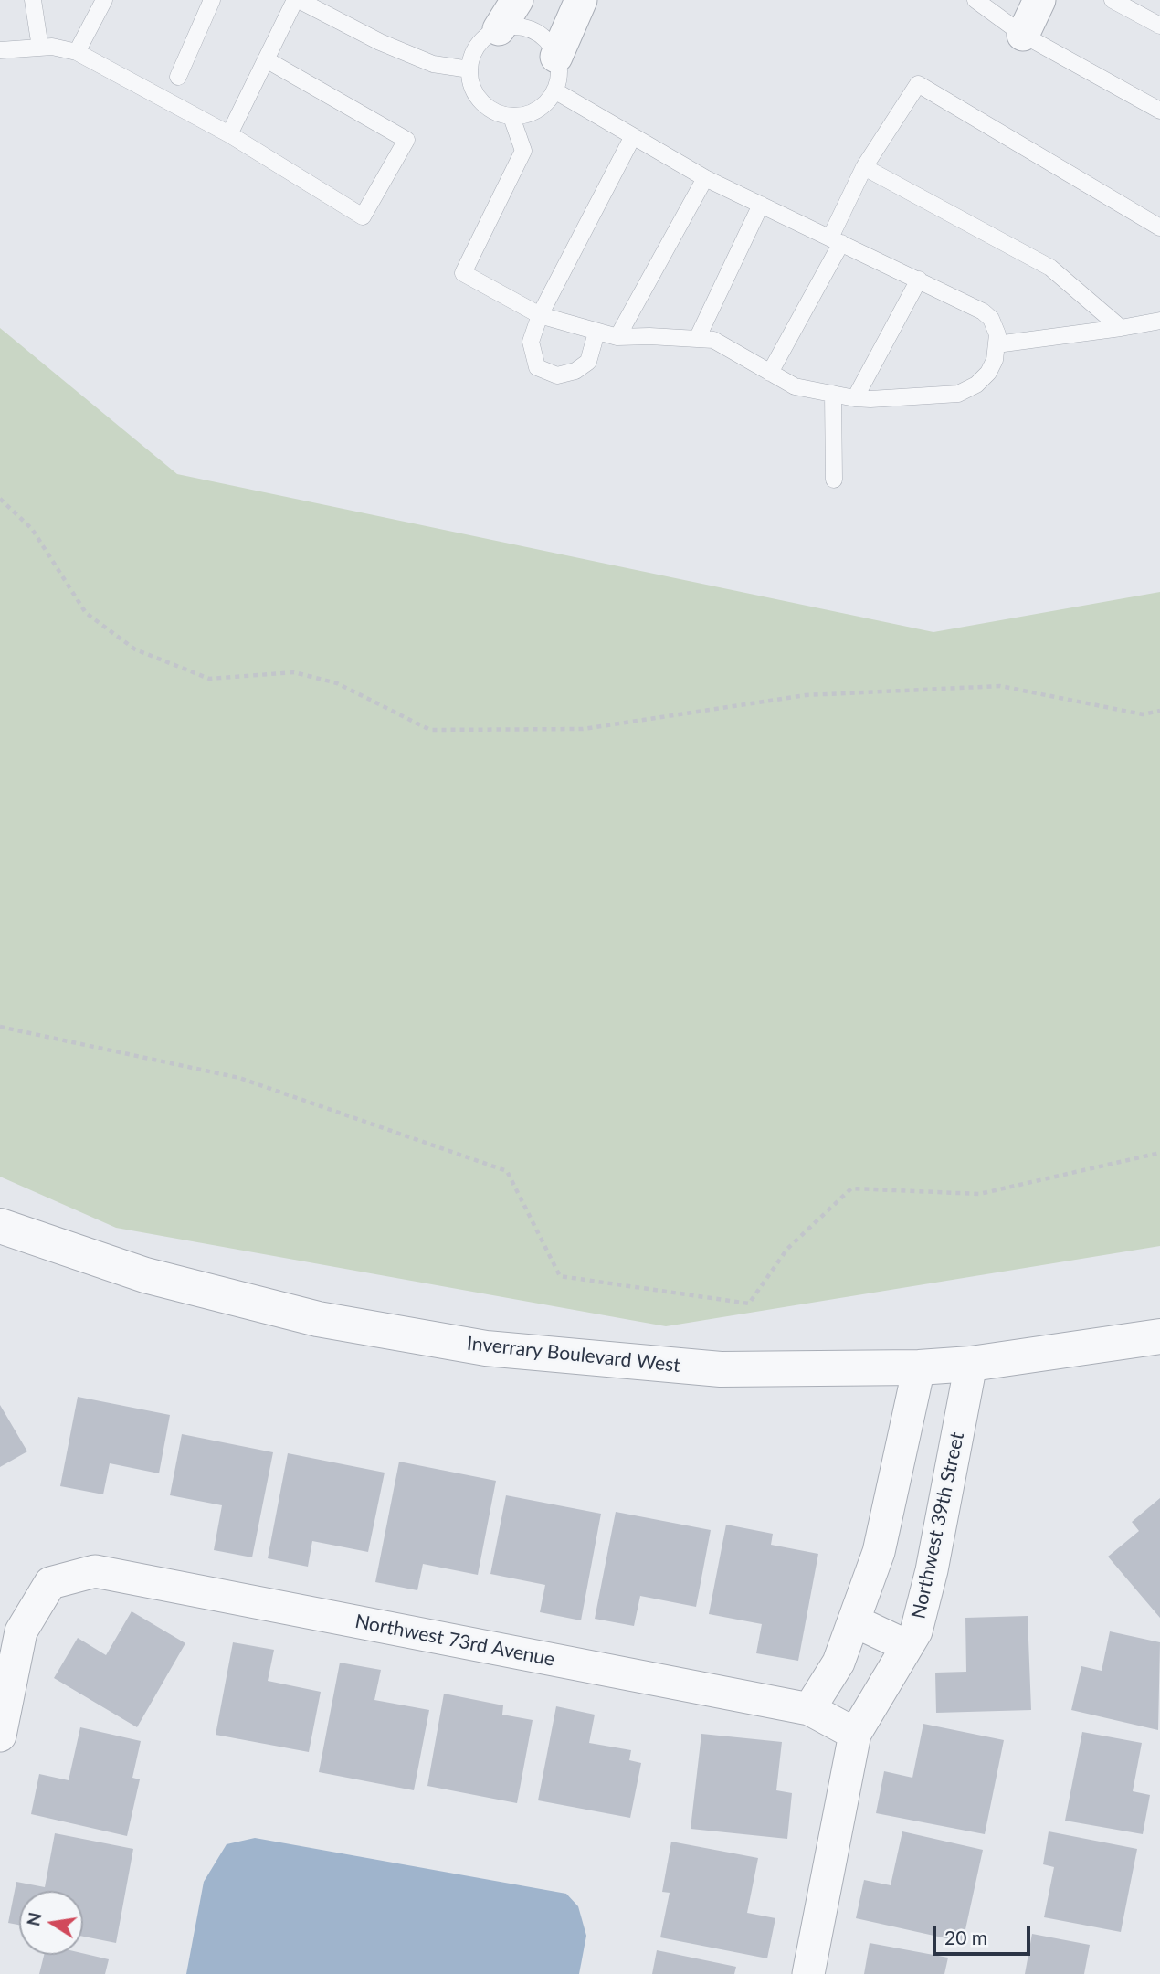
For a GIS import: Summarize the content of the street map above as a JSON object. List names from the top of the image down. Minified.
{"streets":{"street":["Inverrary Boulevard West","Northwest 39th Street","Northwest 73rd Avenue"]},"crossings":[["Inverrary Boulevard West","Northwest 39th Street"],["Northwest 39th Street","Northwest 73rd Avenue"]],"scale_bar":"20 m","north":"left"}
